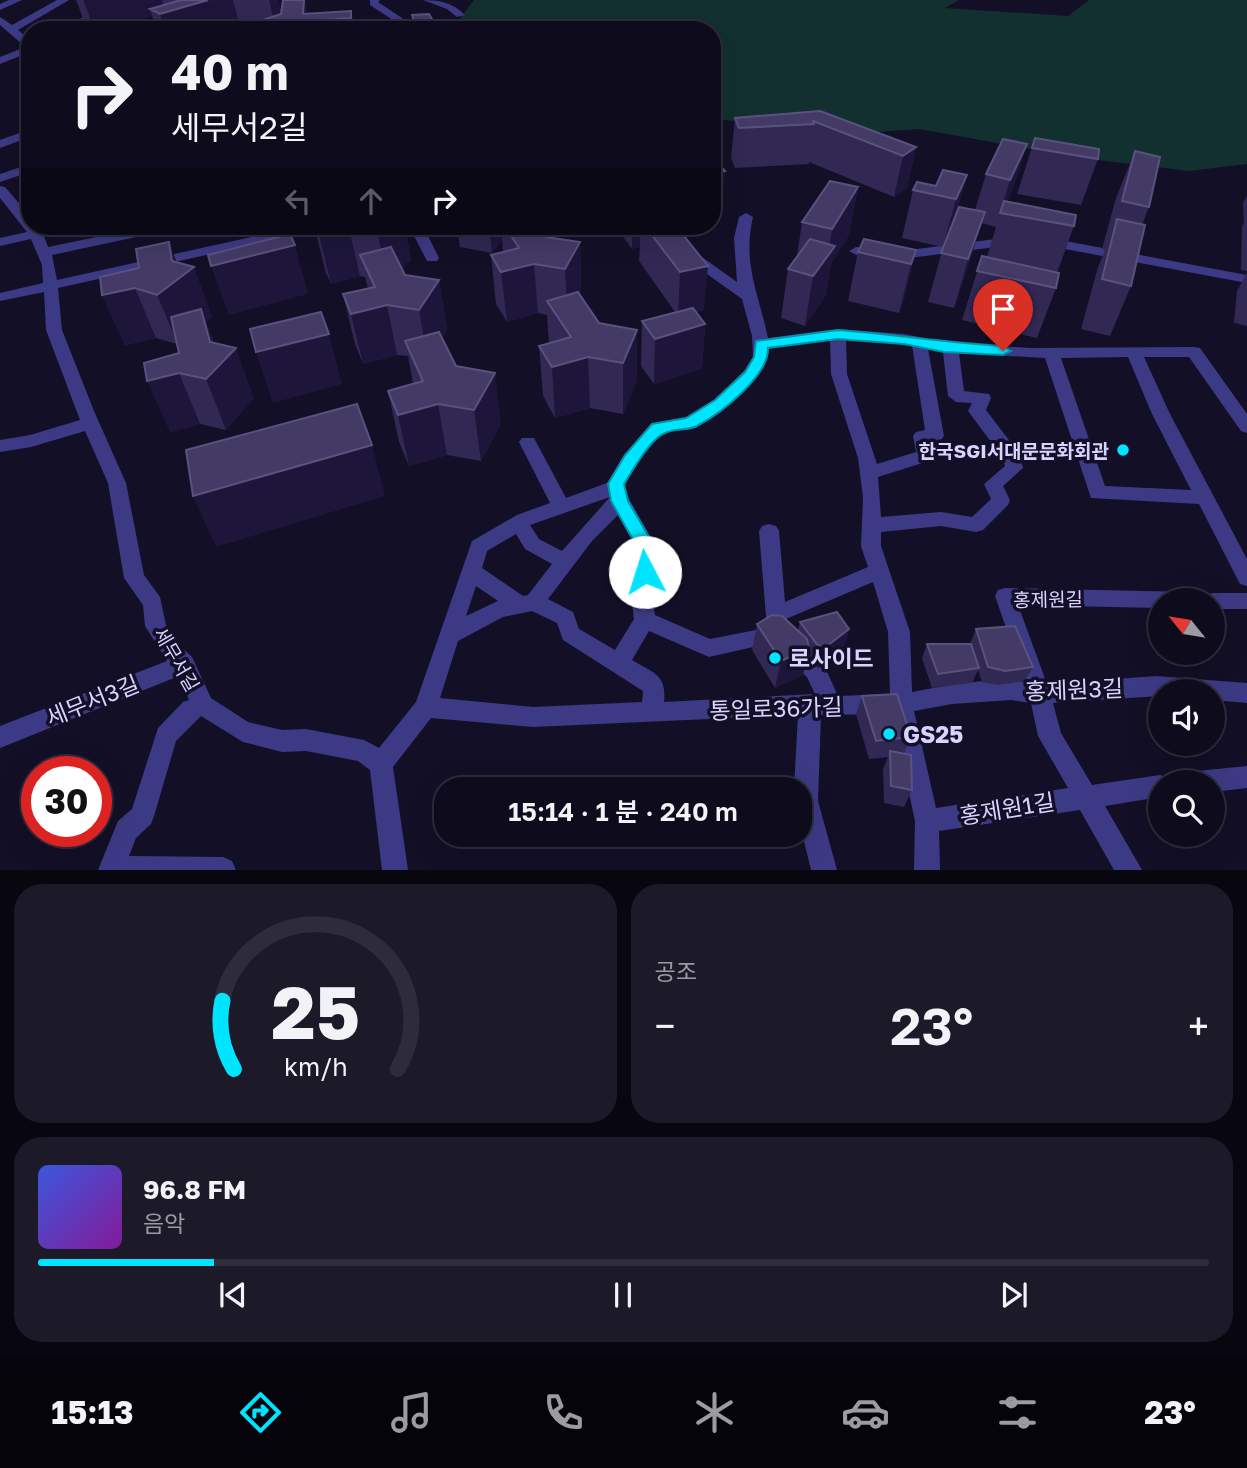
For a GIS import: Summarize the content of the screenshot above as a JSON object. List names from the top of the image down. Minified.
{"streets":{"street":["홍제원길","세무서길","홍제원3길","세무서3길","통일로36가길","홍제원1길"]},"crossings":[["홍제원길","홍제원3길"],["홍제원길","홍제원1길"],["세무서길","세무서3길"],["홍제원3길","통일로36가길"],["홍제원3길","홍제원1길"]],"places":["한국SGI서대문문화회관","로사이드","GS25"],"north":"top left","page":{"turn":["40 m","세무서2길"],"limit":"30","trip":"15:14 · 1 분 · 240 m","tile":"공조","heat":["−","23°","+"],"song":["96.8 FM","음악"],"tabs":["15:13","23°"],"gauge":["25","km/h"]}}
